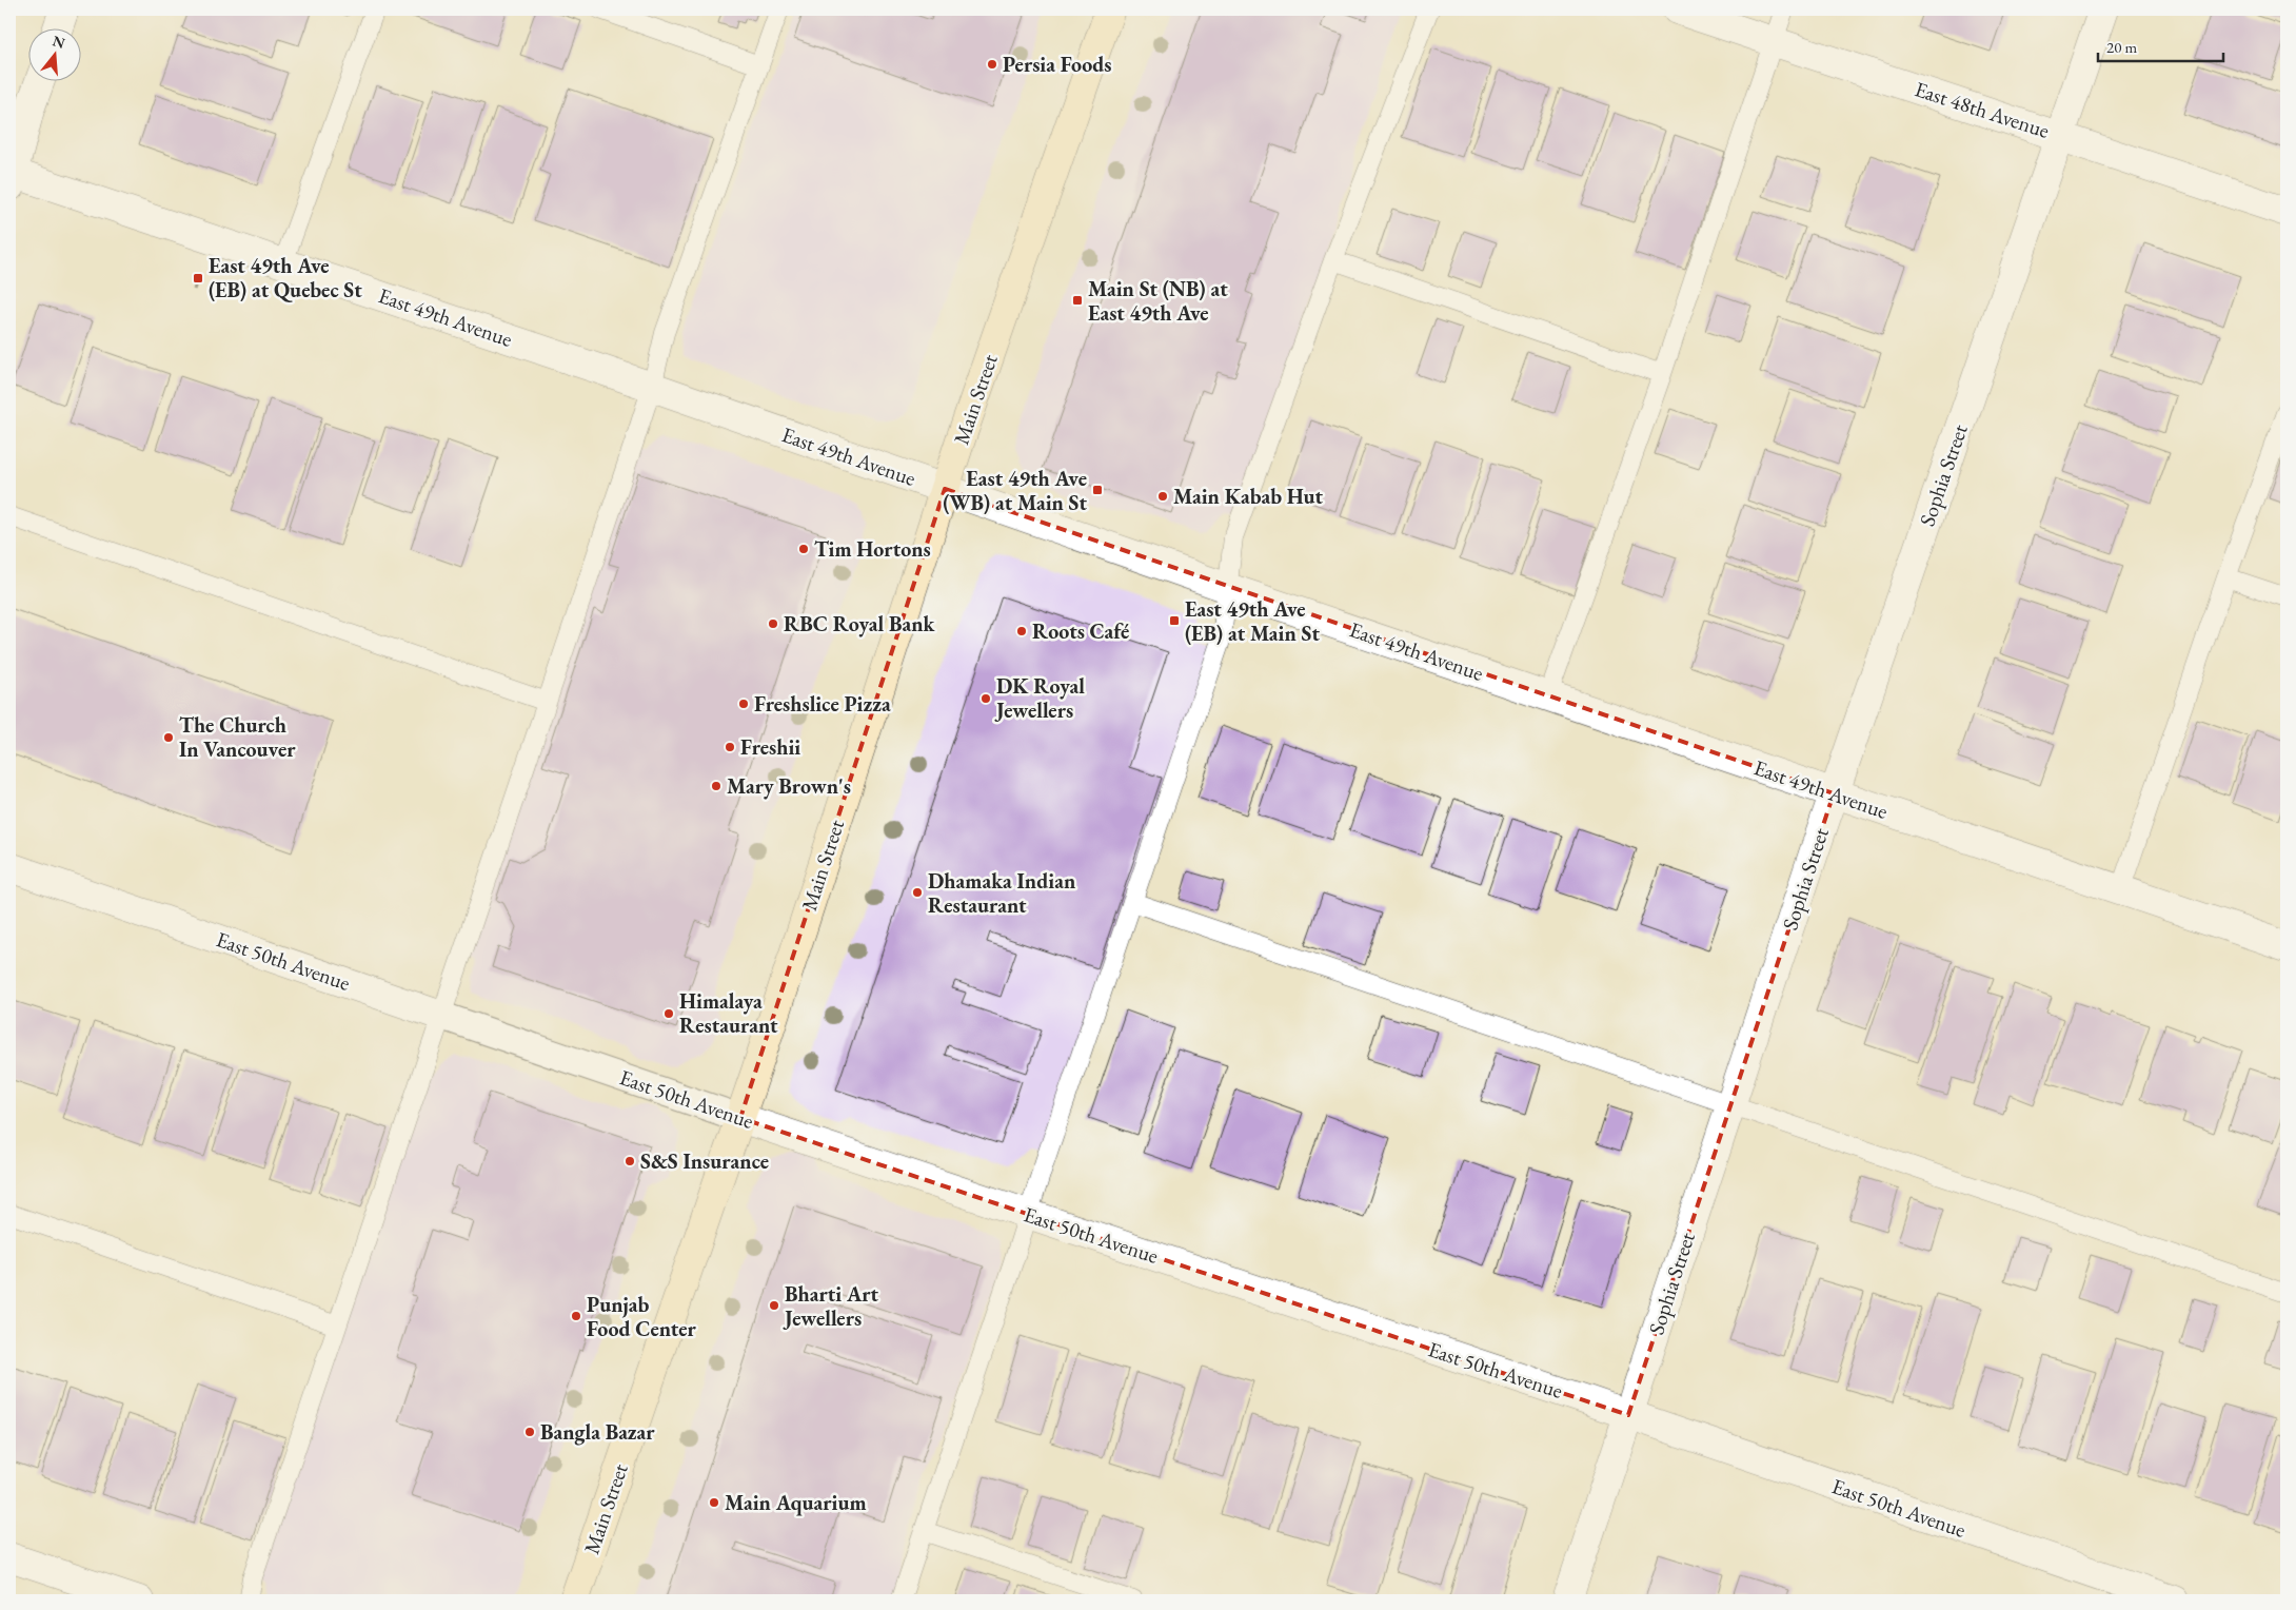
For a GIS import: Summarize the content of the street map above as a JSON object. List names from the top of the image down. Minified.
{"streets":{"main road":["Main Street"],"street":["East 48th Avenue","East 49th Avenue","Sophia Street","East 50th Avenue"]},"crossings":[["East 48th Avenue","Sophia Street"],["East 49th Avenue","Main Street"],["East 49th Avenue","Sophia Street"],["Main Street","East 50th Avenue"],["Sophia Street","East 50th Avenue"]],"places":{"other":["Persia Foods","Main Kabab Hut","Tim Hortons","RBC Royal Bank","Roots Café","DK Royal Jewellers","Freshslice Pizza","The Church In Vancouver","Freshii","Mary Brown's","Dhamaka Indian Restaurant","Himalaya Restaurant","S&S Insurance","Bharti Art Jewellers","Punjab Food Center","Bangla Bazar","Main Aquarium"],"transit":["East 49th Ave (EB) at Quebec St","Main St (NB) at East 49th Ave","East 49th Ave (WB) at Main St","East 49th Ave (EB) at Main St"]},"scale_bar":"20 m","north":"top"}
